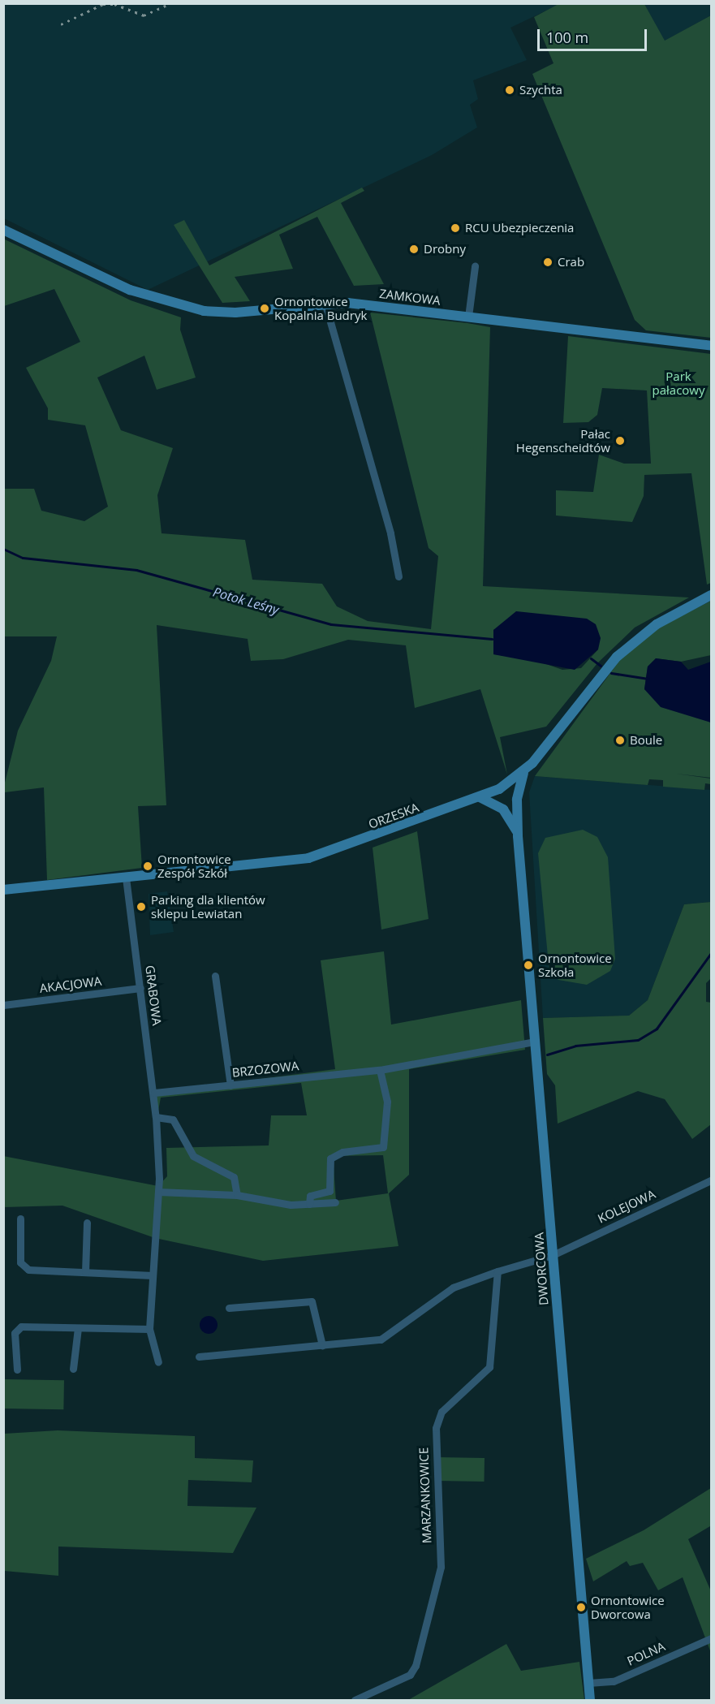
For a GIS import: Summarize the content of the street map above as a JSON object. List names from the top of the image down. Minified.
{"streets":{"street":["ZAMKOWA","ORZESKA","AKACJOWA","GRABOWA","BRZOZOWA","KOLEJOWA","DWORCOWA","MARZANKOWICE","POLNA"]},"crossings":[["ORZESKA","GRABOWA"],["ORZESKA","DWORCOWA"],["AKACJOWA","GRABOWA"],["GRABOWA","BRZOZOWA"],["BRZOZOWA","DWORCOWA"],["KOLEJOWA","DWORCOWA"],["DWORCOWA","POLNA"]],"water":["Potok Leśny"],"parks":["Park pałacowy"],"places":["Szychta","RCU Ubezpieczenia","Drobny","Crab","Ornontowice Kopalnia Budryk","Pałac Hegenscheidtów","Boule","Ornontowice Zespół Szkół","Parking dla klientów sklepu Lewiatan","Ornontowice Szkoła","Ornontowice Dworcowa"],"scale_bar":"100 m"}
